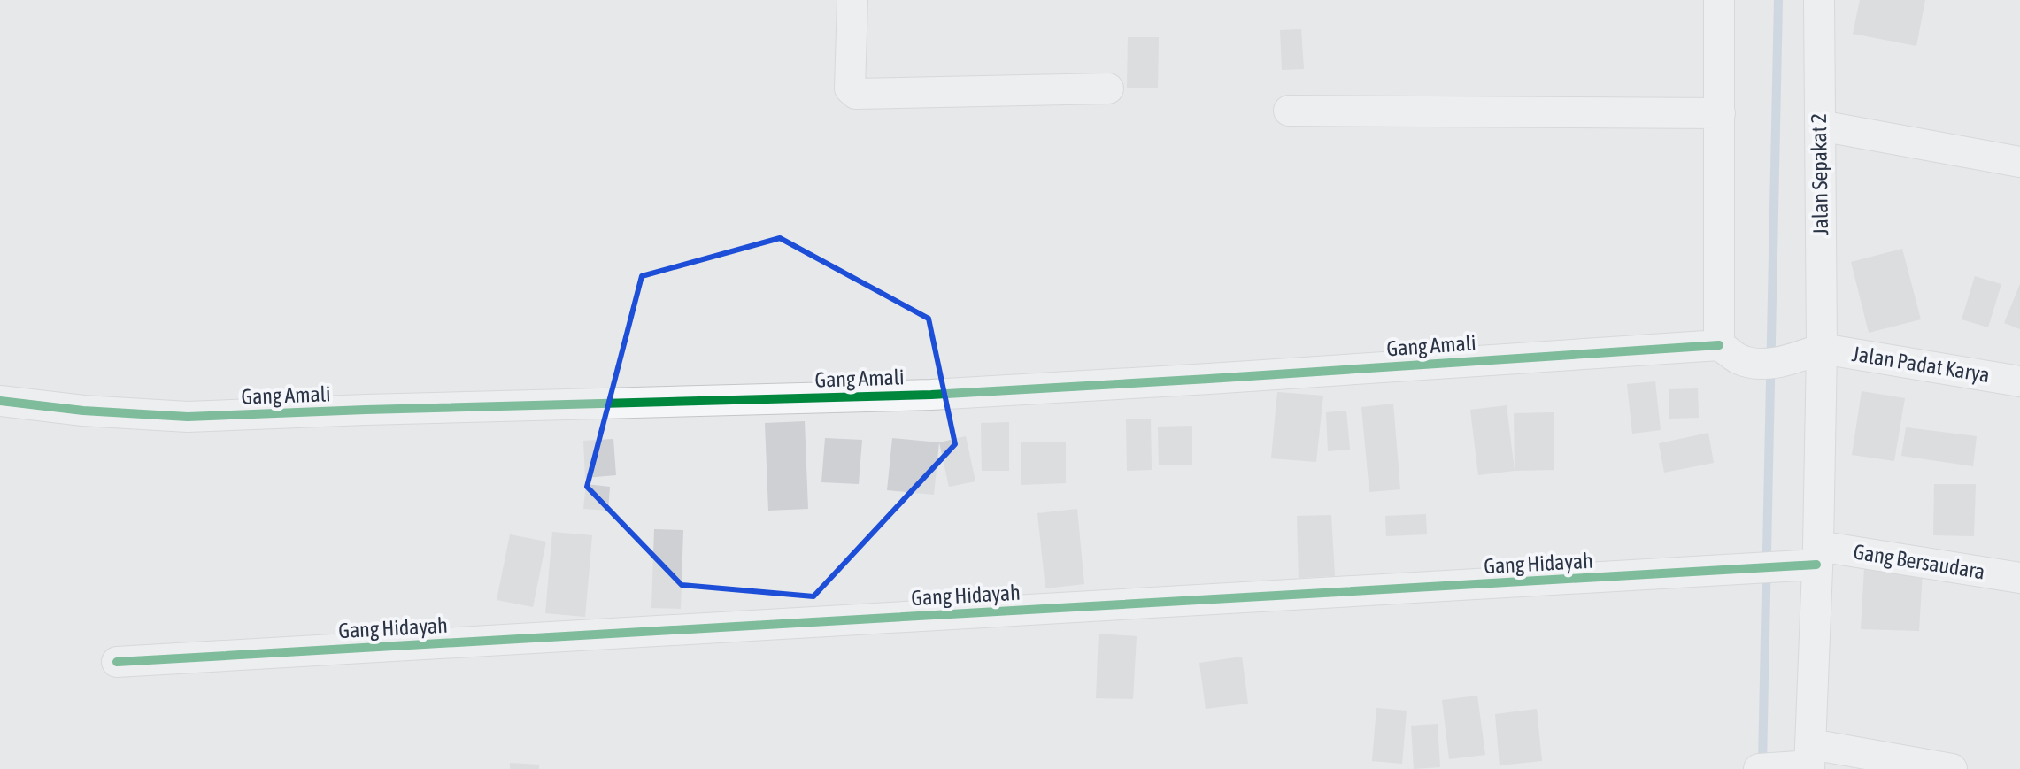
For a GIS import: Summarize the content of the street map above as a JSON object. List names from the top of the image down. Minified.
{"streets":{"street":["Jalan Sepakat 2","Gang Amali","Jalan Padat Karya","Gang Bersaudara","Gang Hidayah"]},"crossings":[["Jalan Sepakat 2","Jalan Padat Karya"],["Jalan Sepakat 2","Gang Bersaudara"],["Jalan Sepakat 2","Gang Hidayah"],["Gang Bersaudara","Gang Hidayah"]]}
